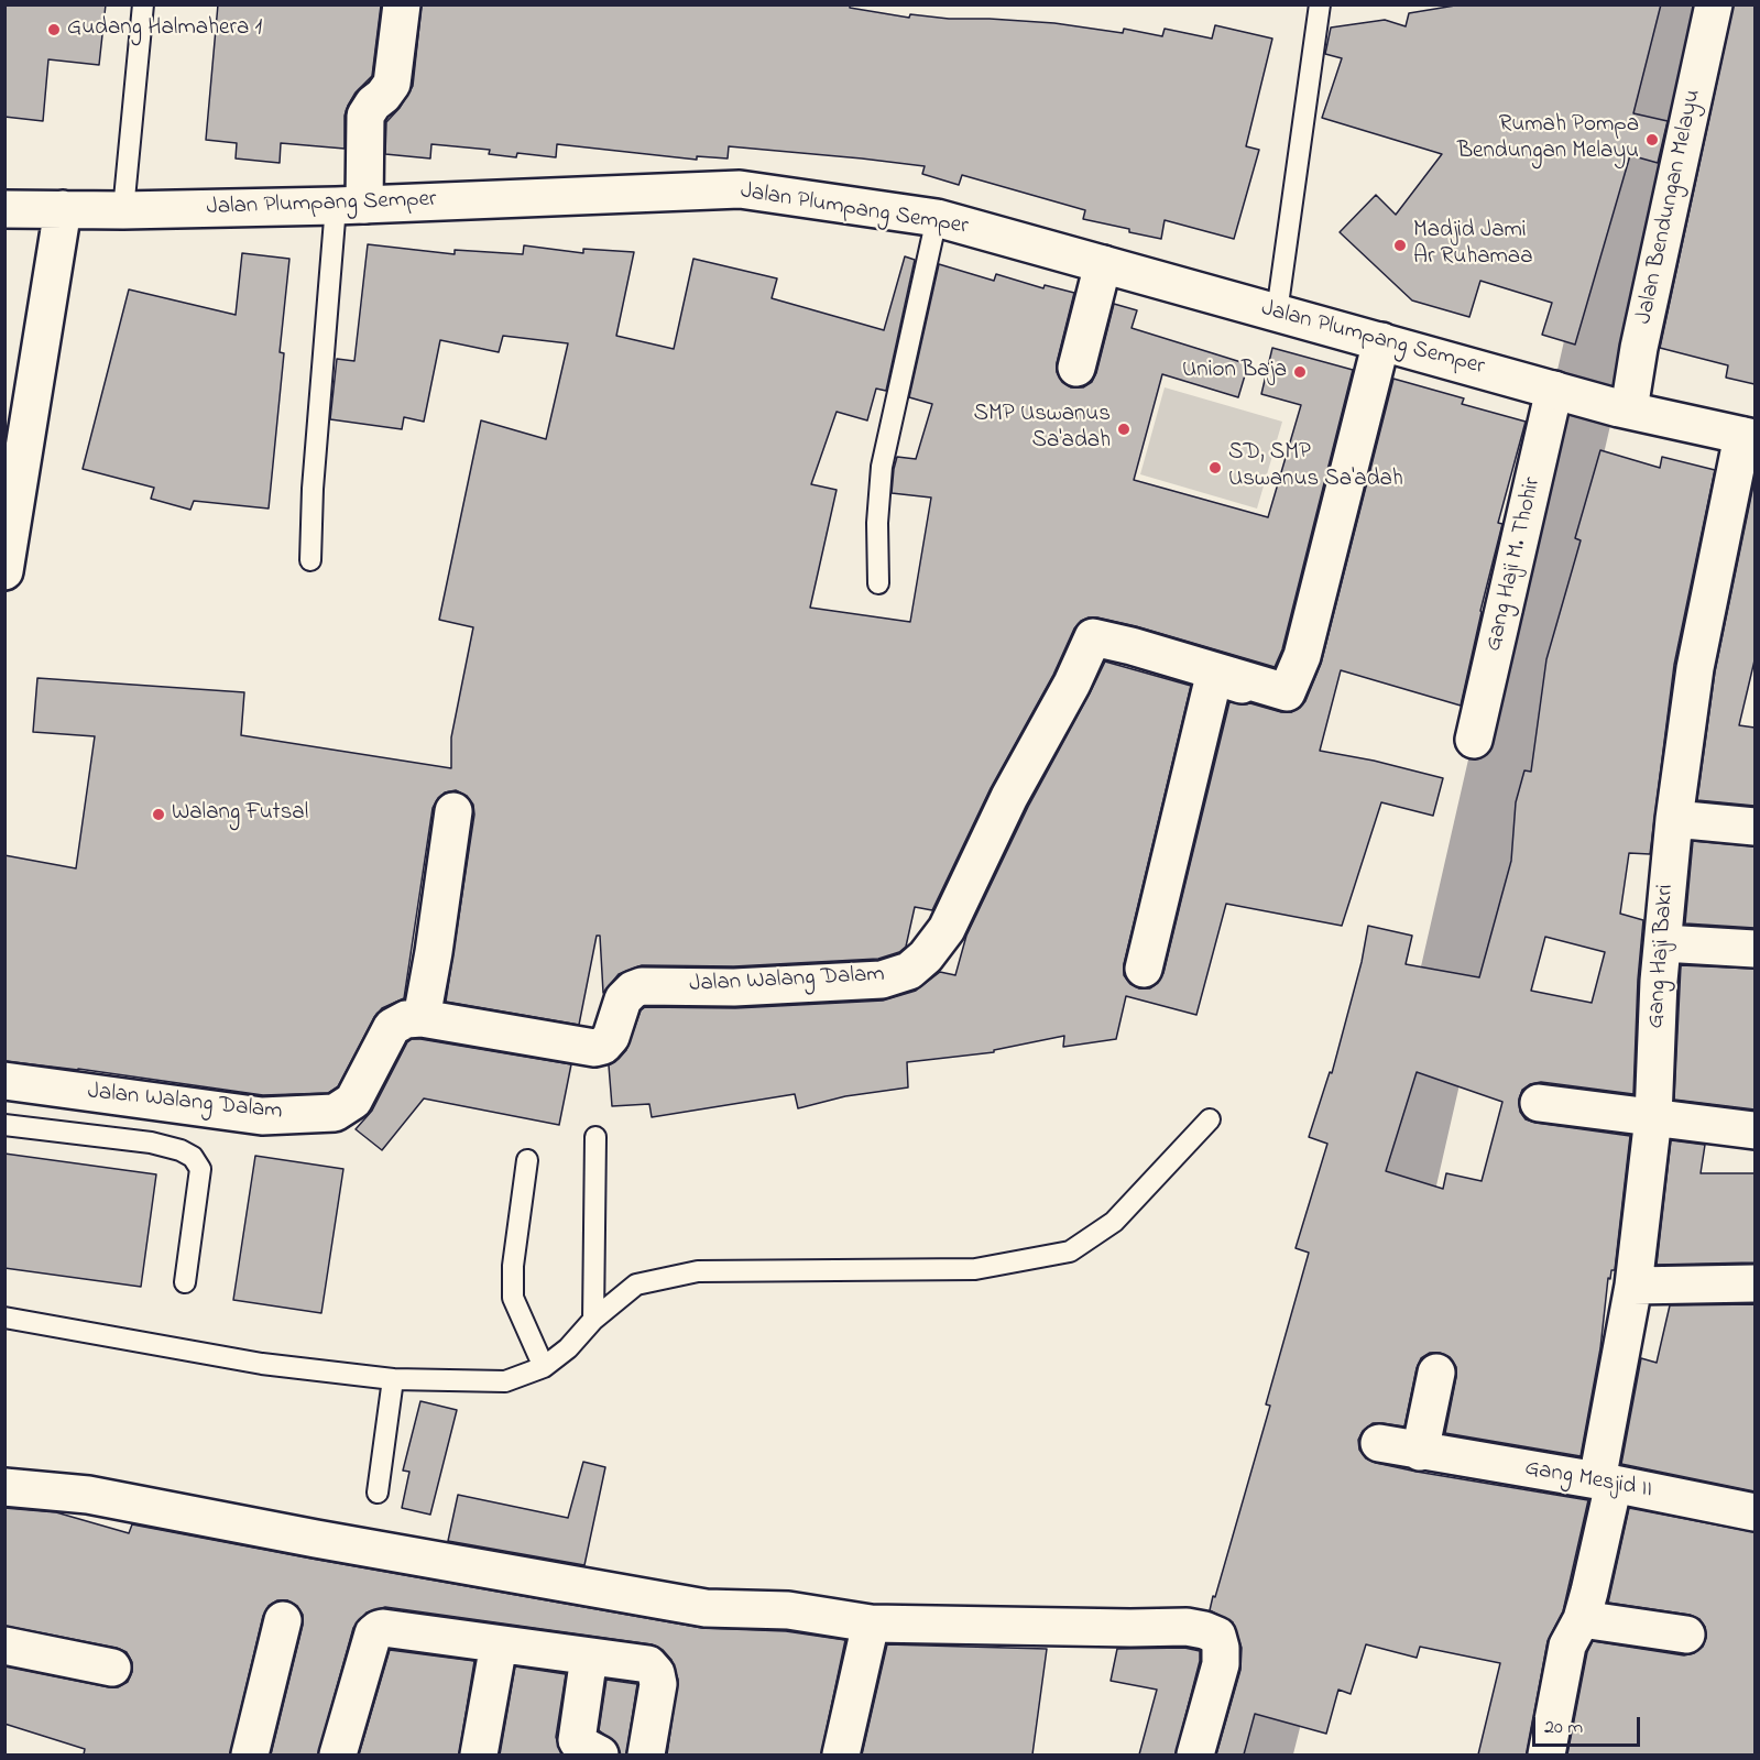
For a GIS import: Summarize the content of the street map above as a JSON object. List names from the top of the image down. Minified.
{"streets":{"street":["Jalan Plumpang Semper","Jalan Bendungan Melayu","Gang Haji M. Thohir","Gang Haji Bakri","Jalan Walang Dalam","Gang Mesjid II"]},"crossings":[["Jalan Plumpang Semper","Jalan Bendungan Melayu"],["Jalan Plumpang Semper","Gang Haji M. Thohir"],["Jalan Plumpang Semper","Gang Haji Bakri"],["Gang Haji Bakri","Gang Mesjid II"]],"places":["Gudang Halmahera 1","Rumah Pompa Bendungan Melayu","Madjid Jami Ar Ruhamaa","Union Baja","SMP Uswanus Sa'adah","SD, SMP Uswanus Sa'adah","Walang Futsal"],"scale_bar":"20 m"}
